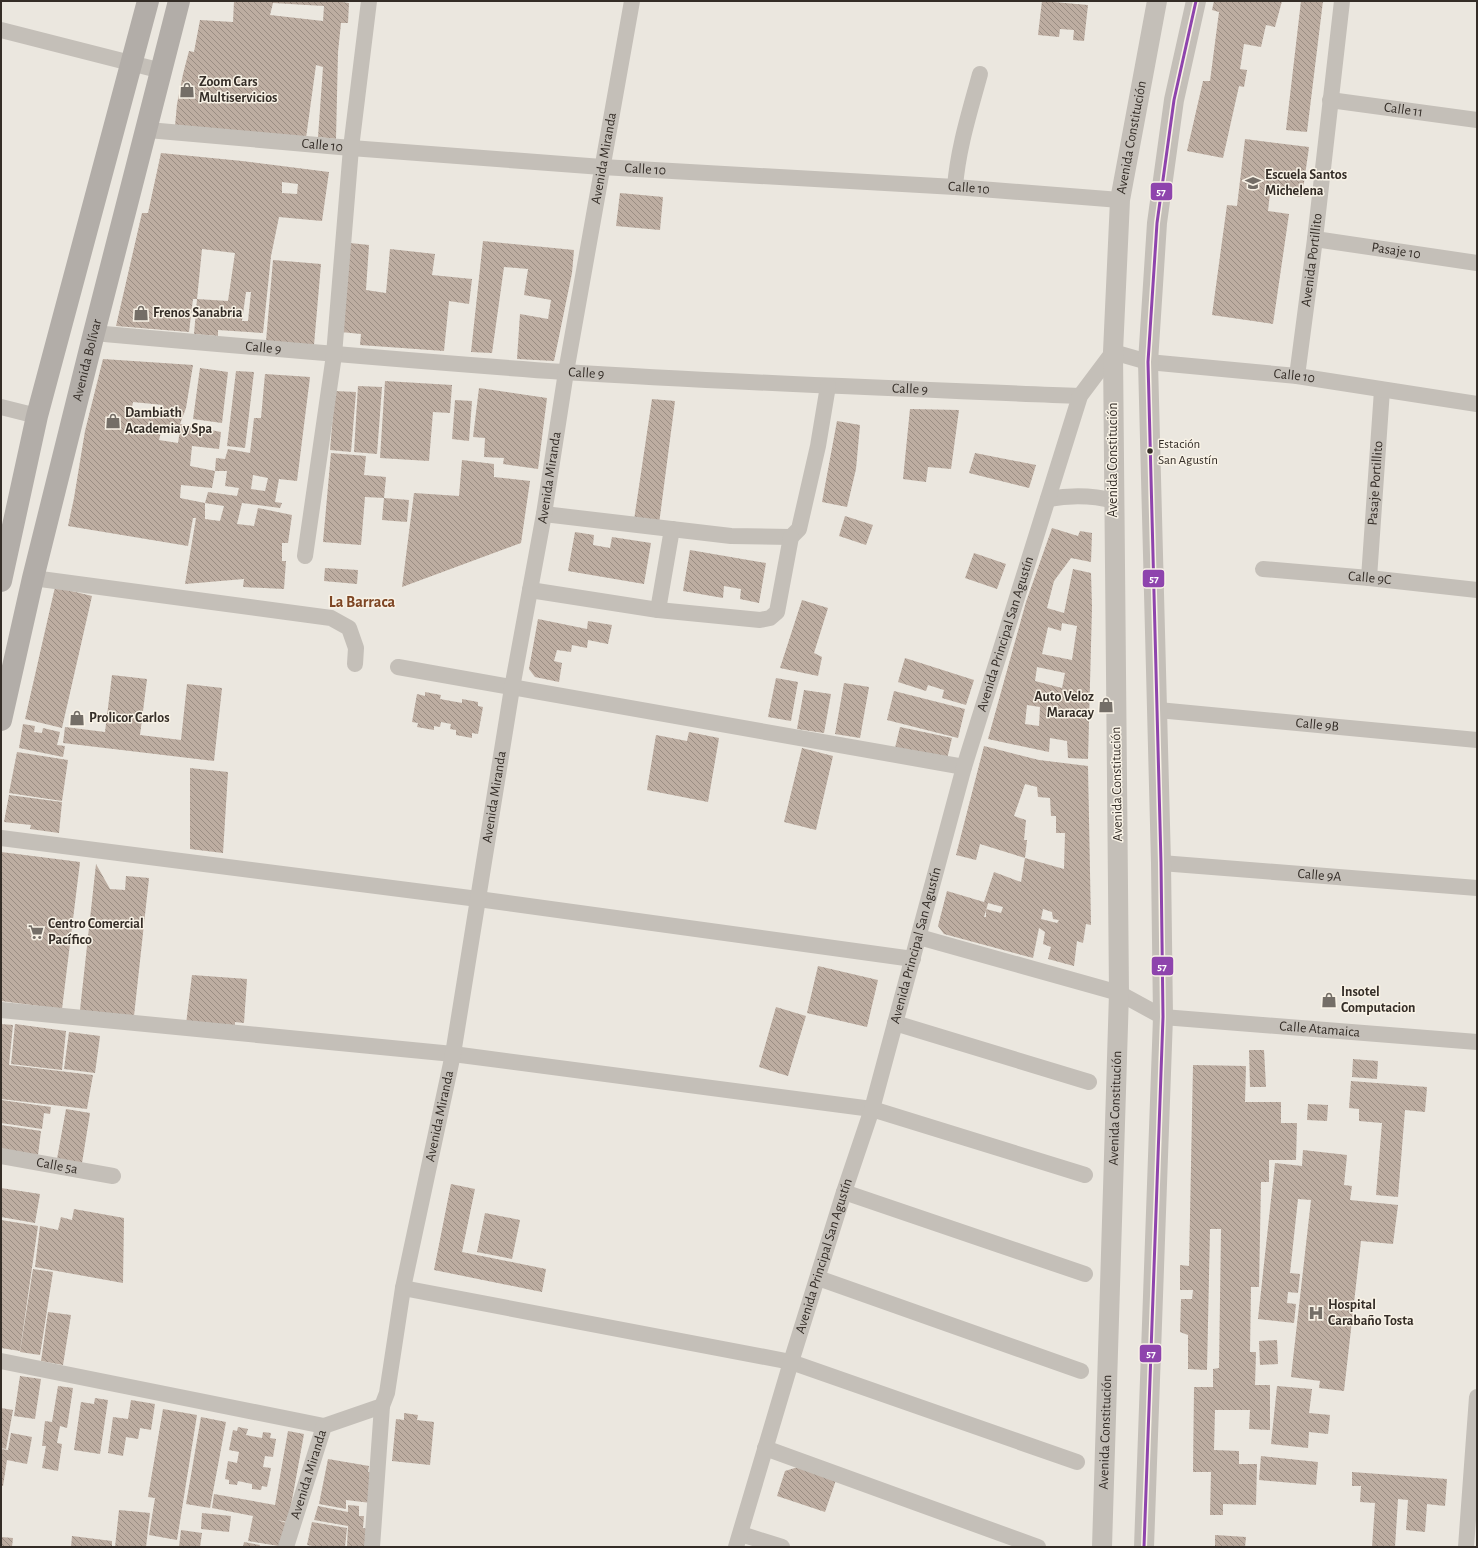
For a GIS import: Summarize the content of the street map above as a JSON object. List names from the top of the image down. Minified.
{"streets":{"main road":["Avenida Bolívar"],"street":["Calle 11","Avenida Constitución","Calle 10","Avenida Miranda","Pasaje 10","Avenida Portillito","Calle 9","Pasaje Portillito","Calle 9C","Avenida Principal San Agustín","Calle 9B","Calle 9A","Calle Atamaica","Calle 5a"]},"crossings":[["Calle 11","Avenida Portillito"],["Avenida Constitución","Calle 10"],["Avenida Constitución","Avenida Principal San Agustín"],["Calle 10","Avenida Miranda"],["Calle 10","Avenida Portillito"],["Calle 10","Avenida Bolívar"],["Calle 10","Pasaje Portillito"],["Calle 10","Avenida Principal San Agustín"],["Avenida Miranda","Calle 9"],["Pasaje 10","Avenida Portillito"],["Calle 9","Avenida Bolívar"],["Calle 9","Avenida Principal San Agustín"],["Pasaje Portillito","Calle 9C"]],"districts":["La Barraca"],"places":{"shop":["Zoom Cars Multiservicios","Frenos Sanabria","Dambiath Academia y Spa","Auto Veloz Maracay","Prolicor Carlos","Insotel Computacion"],"school or university":["Escuela Santos Michelena"],"other":["Estación San Agustín"],"supermarket":["Centro Comercial Pacífico"],"hospital":["Hospital Carabaño Tosta"]},"lines":["transit line 57"]}
